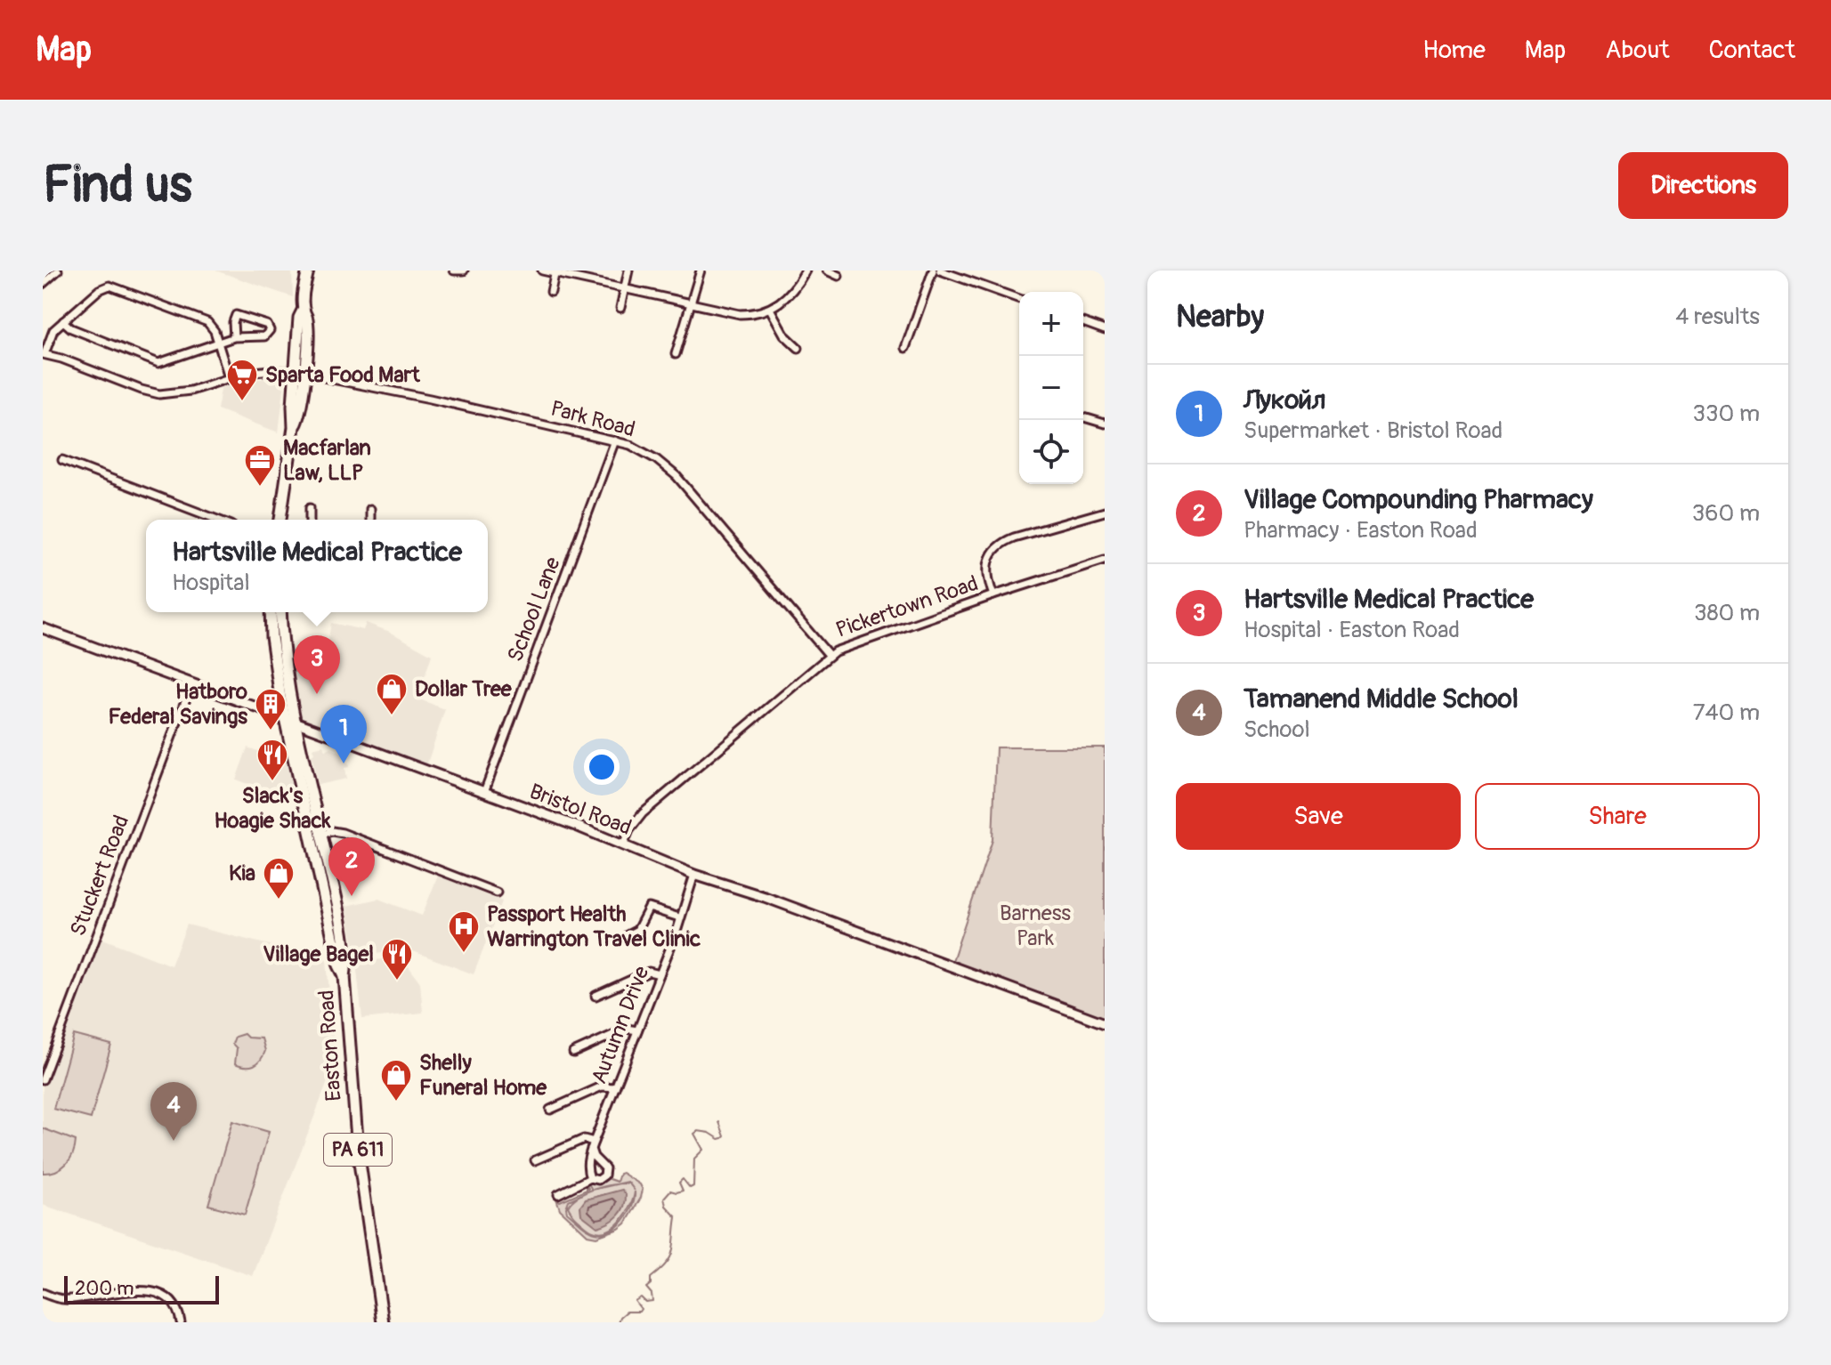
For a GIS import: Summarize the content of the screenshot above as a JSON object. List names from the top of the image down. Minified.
{"streets":{"highway":["Easton Road","PA 611"],"main road":["Bristol Road"],"street":["Park Road","Pickertown Road","School Lane","Stuckert Road","Autumn Drive"]},"crossings":[["Park Road","Pickertown Road"],["Park Road","School Lane"],["Pickertown Road","Bristol Road"],["School Lane","Bristol Road"],["Bristol Road","Stuckert Road"],["Bristol Road","Autumn Drive"],["Bristol Road","Easton Road"]],"parks":["Barness Park"],"places":{"supermarket":["Sparta Food Mart"],"office":["Macfarlan Law, LLP"],"shop":["Dollar Tree","Kia","Shelly Funeral Home"],"building":["Hatboro Federal Savings"],"restaurant":["Slack's Hoagie Shack","Village Bagel"],"hospital":["Passport Health Warrington Travel Clinic"]},"scale_bar":"200 m","page":{"header":"Map","nav":["Home","Map","About","Contact"],"buttons":["Directions",["Save","Share"]],"title":"Find us","heading":["Nearby","4 results"],"map_buttons":["+","−"],"list":[{"mark":"1","name":"Лукойл","note":"Supermarket · Bristol Road","value":"330 m"},{"mark":"2","name":"Village Compounding Pharmacy","note":"Pharmacy · Easton Road","value":"360 m"},{"mark":"3","name":"Hartsville Medical Practice","note":"Hospital · Easton Road","value":"380 m"},{"mark":"4","name":"Tamanend Middle School","note":"School","value":"740 m"}],"popup":["Hartsville Medical Practice","Hospital"],"pins":["3","1","2","4"],"scale":"200 m"}}
